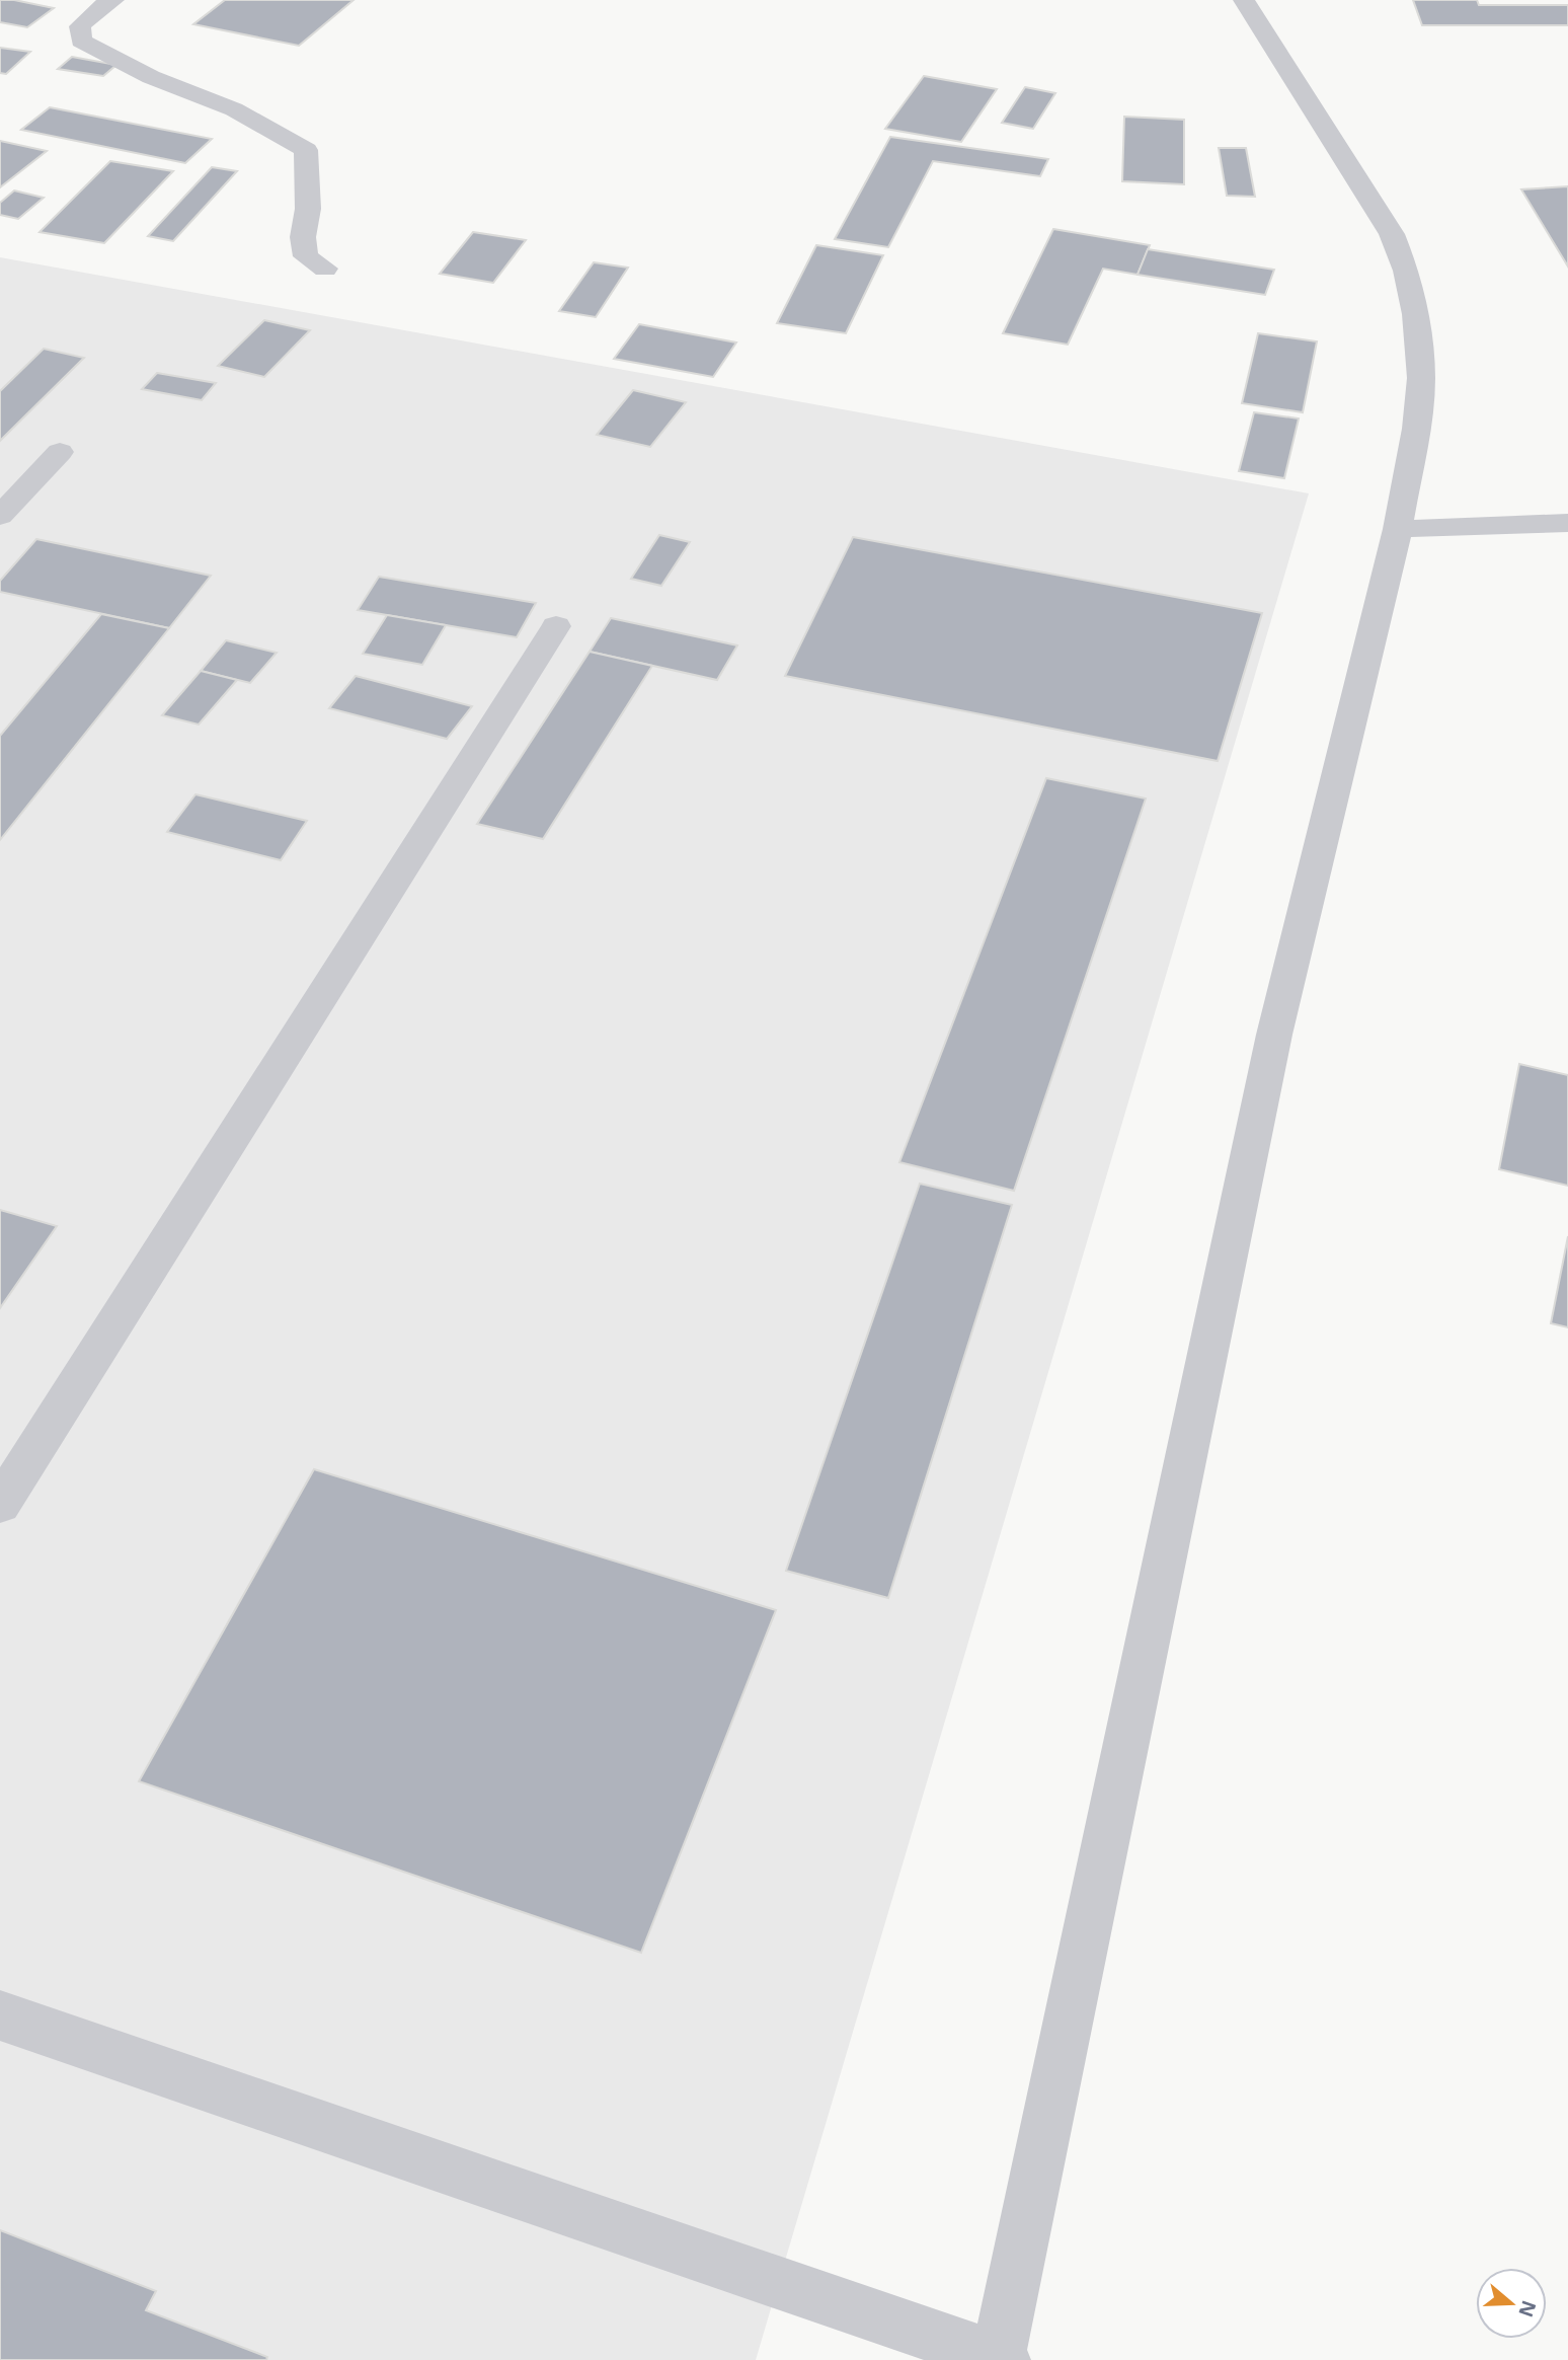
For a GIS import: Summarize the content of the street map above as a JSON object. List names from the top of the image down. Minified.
{"north":"right"}
